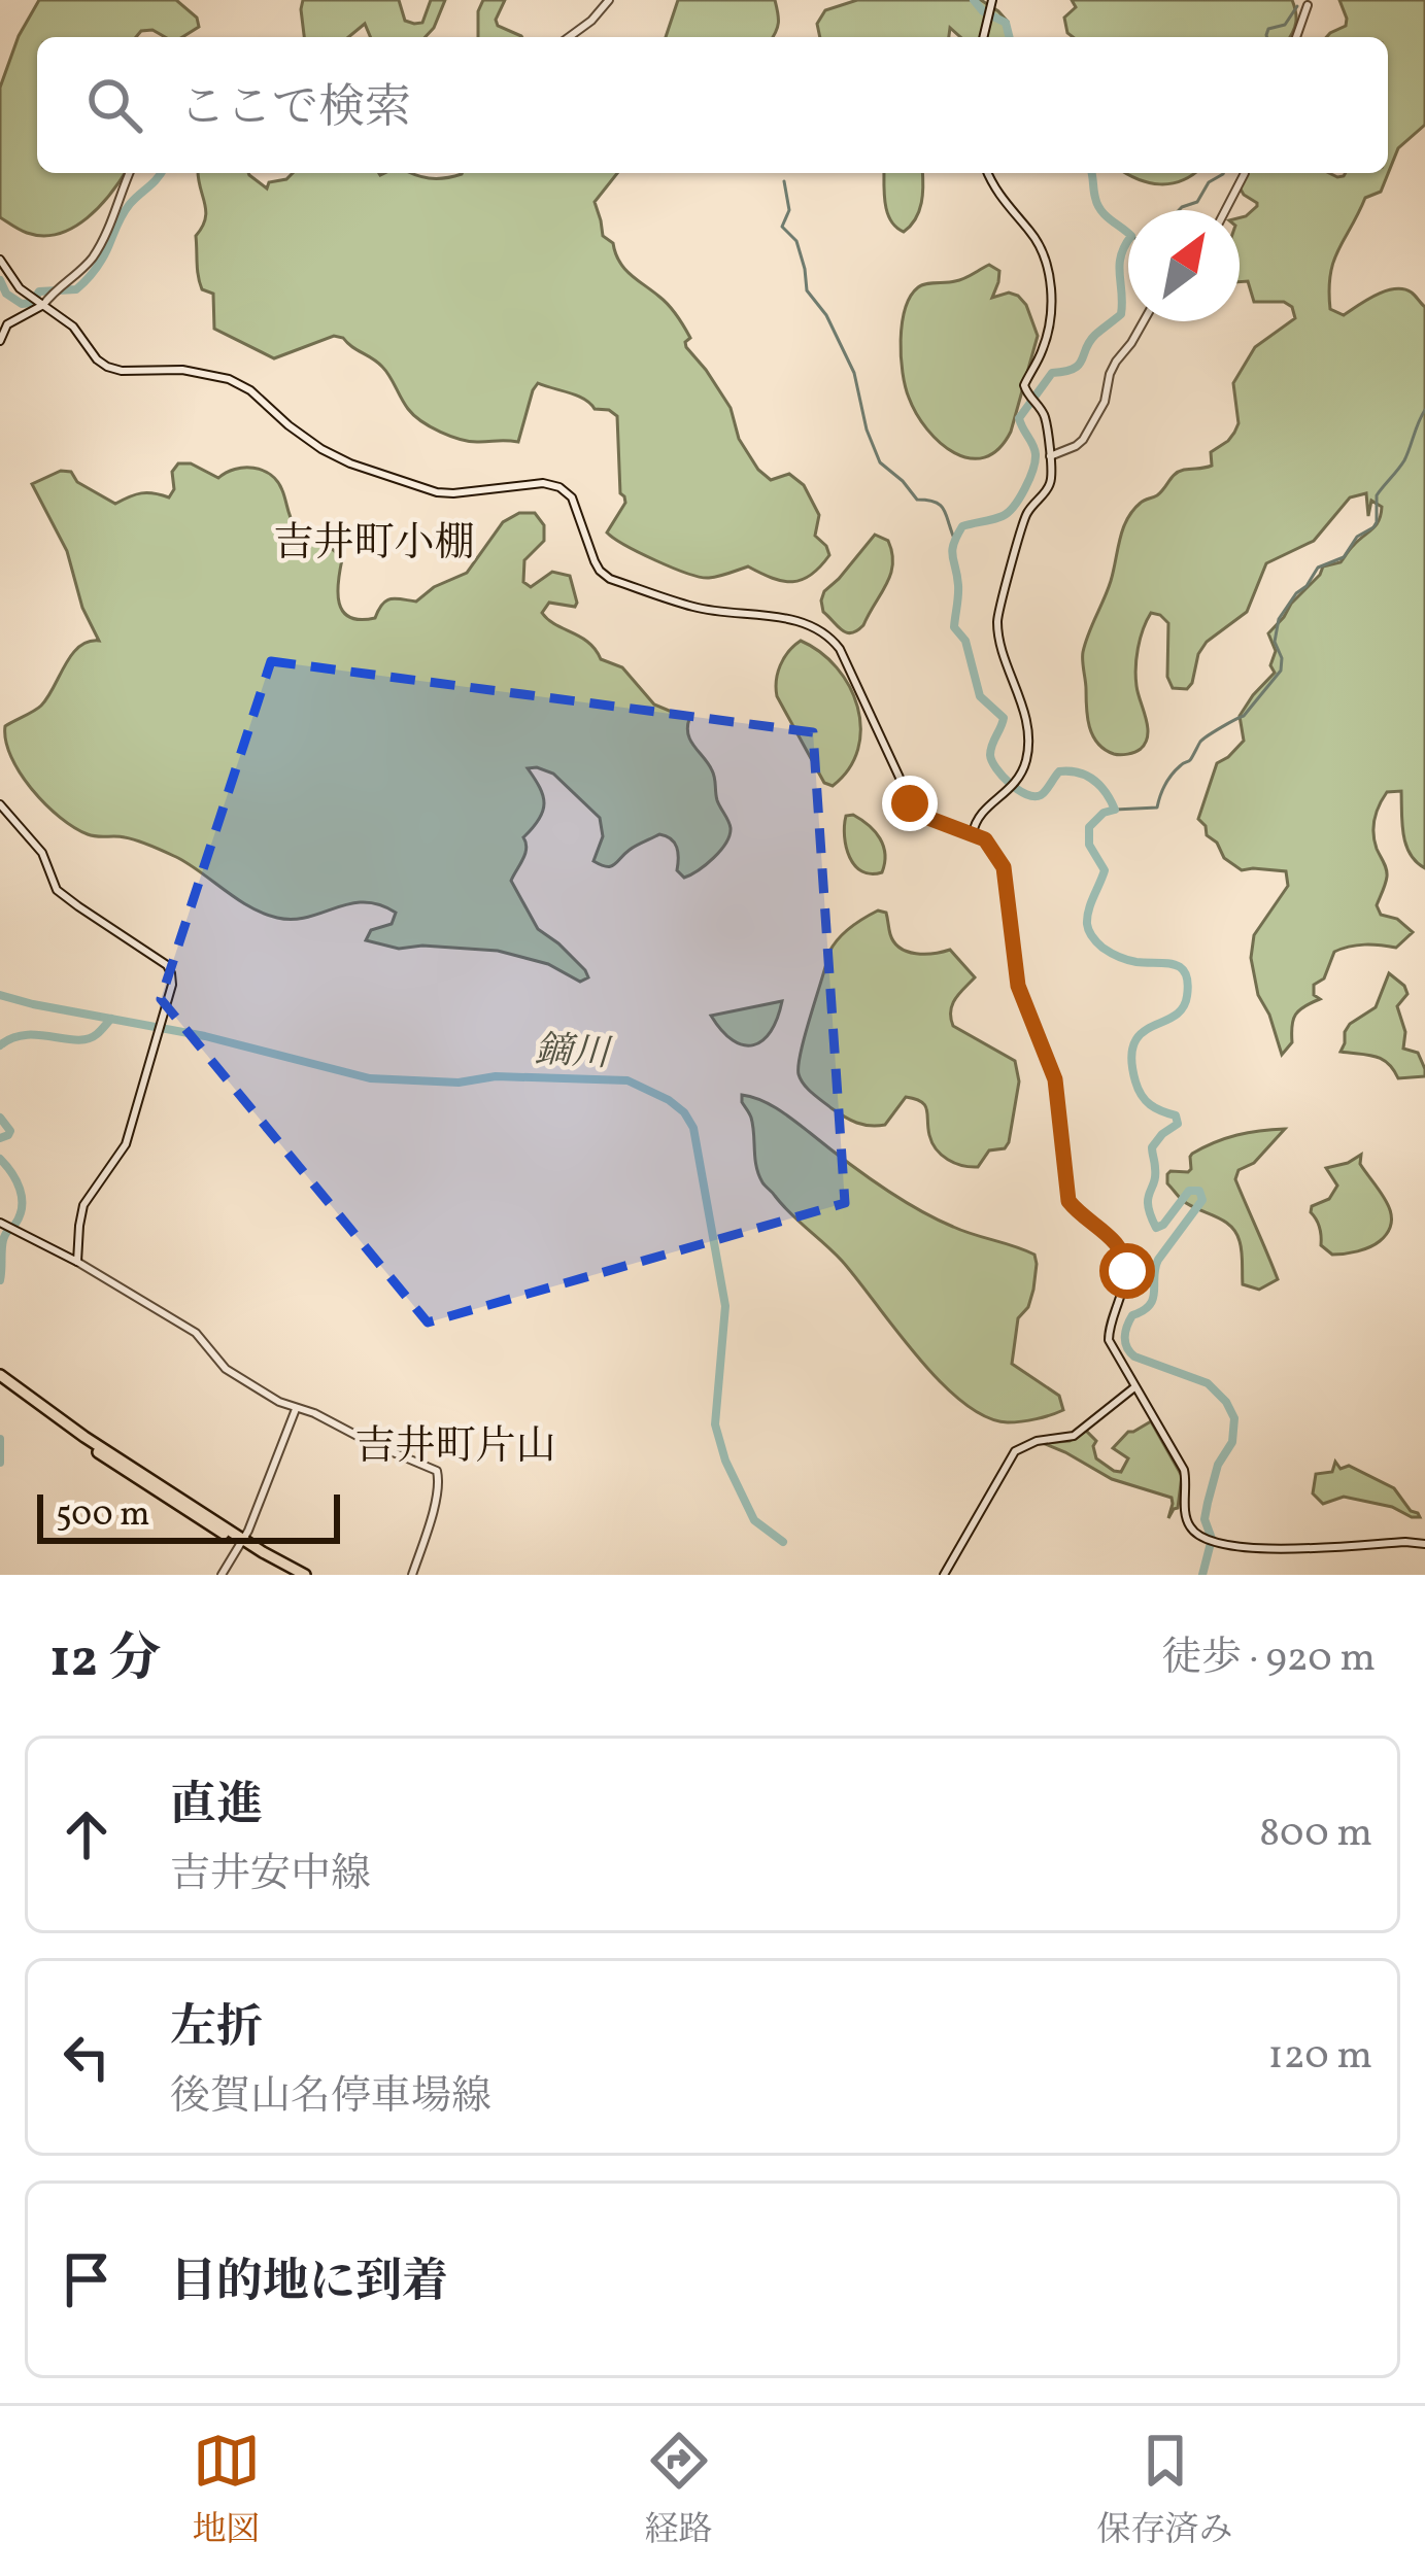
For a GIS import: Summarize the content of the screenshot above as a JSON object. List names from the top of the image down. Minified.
{"districts":["吉井町小棚","吉井町片山"],"water":["鏑川"],"scale_bar":"500 m","north":"top right","page":{"search":"ここで検索","scale":"500 m","heading":["12 分","徒歩 · 920 m"],"list":[["直進","吉井安中線","800 m"],["左折","後賀山名停車場線","120 m"],"目的地に到着"],"nav":["地図","経路","保存済み"]}}
